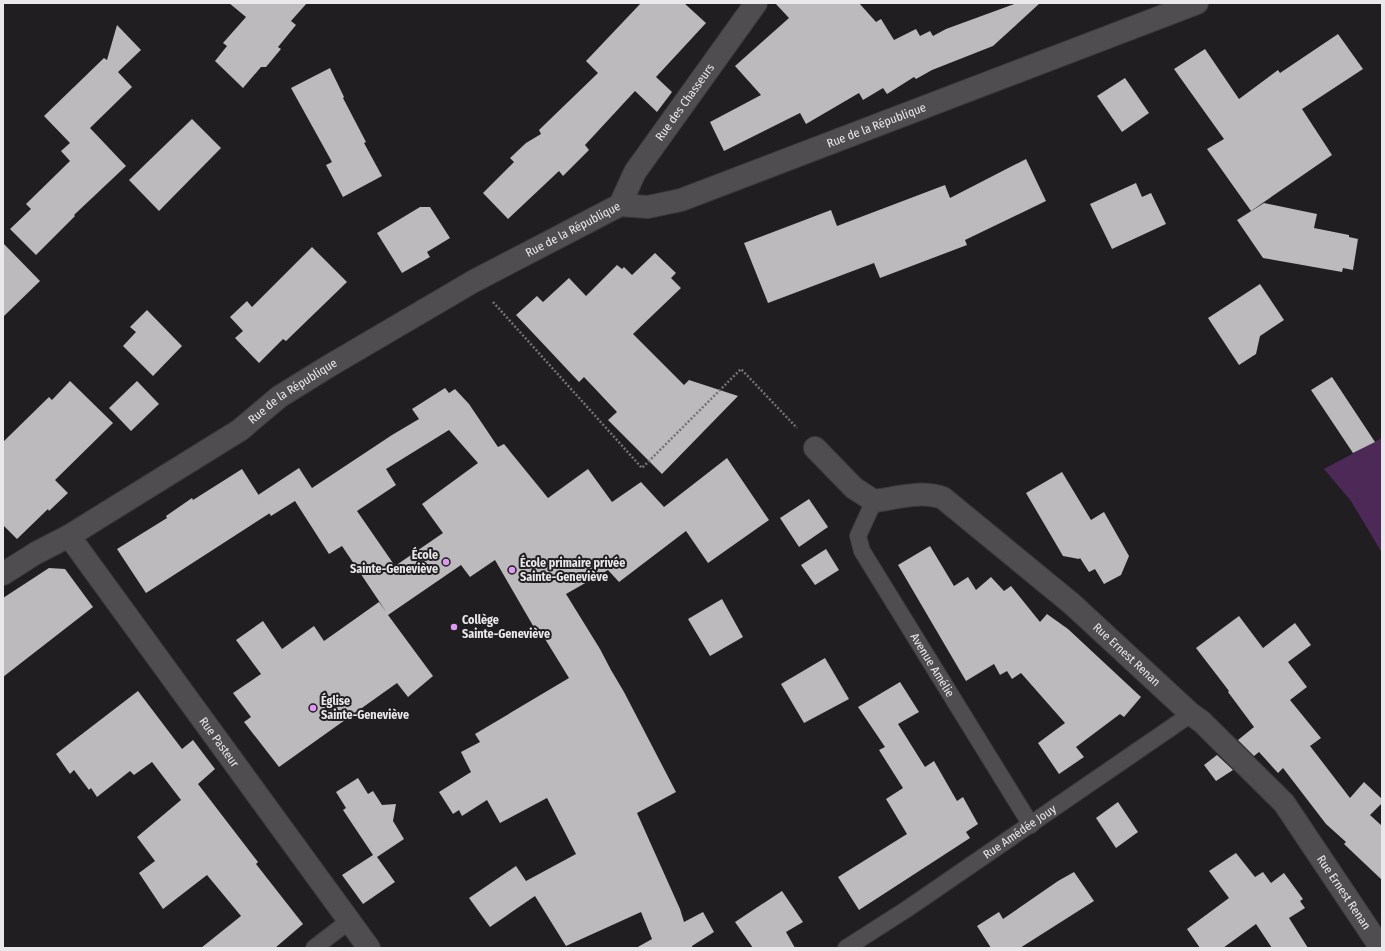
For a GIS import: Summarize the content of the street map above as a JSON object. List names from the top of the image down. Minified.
{"streets":{"street":["Rue des Chasseurs","Rue de la République","Rue Ernest Renan","Rue Pasteur"],"lane":["Avenue Amélie","Rue Amédée Jouy"]},"crossings":[["Rue des Chasseurs","Rue de la République"],["Rue de la République","Rue Pasteur"],["Rue Ernest Renan","Avenue Amélie"],["Rue Ernest Renan","Rue Amédée Jouy"],["Avenue Amélie","Rue Amédée Jouy"]],"places":["École Sainte-Geneviève","École primaire privée Sainte-Geneviève","Collège Sainte-Geneviève","Église Sainte-Geneviève"]}
